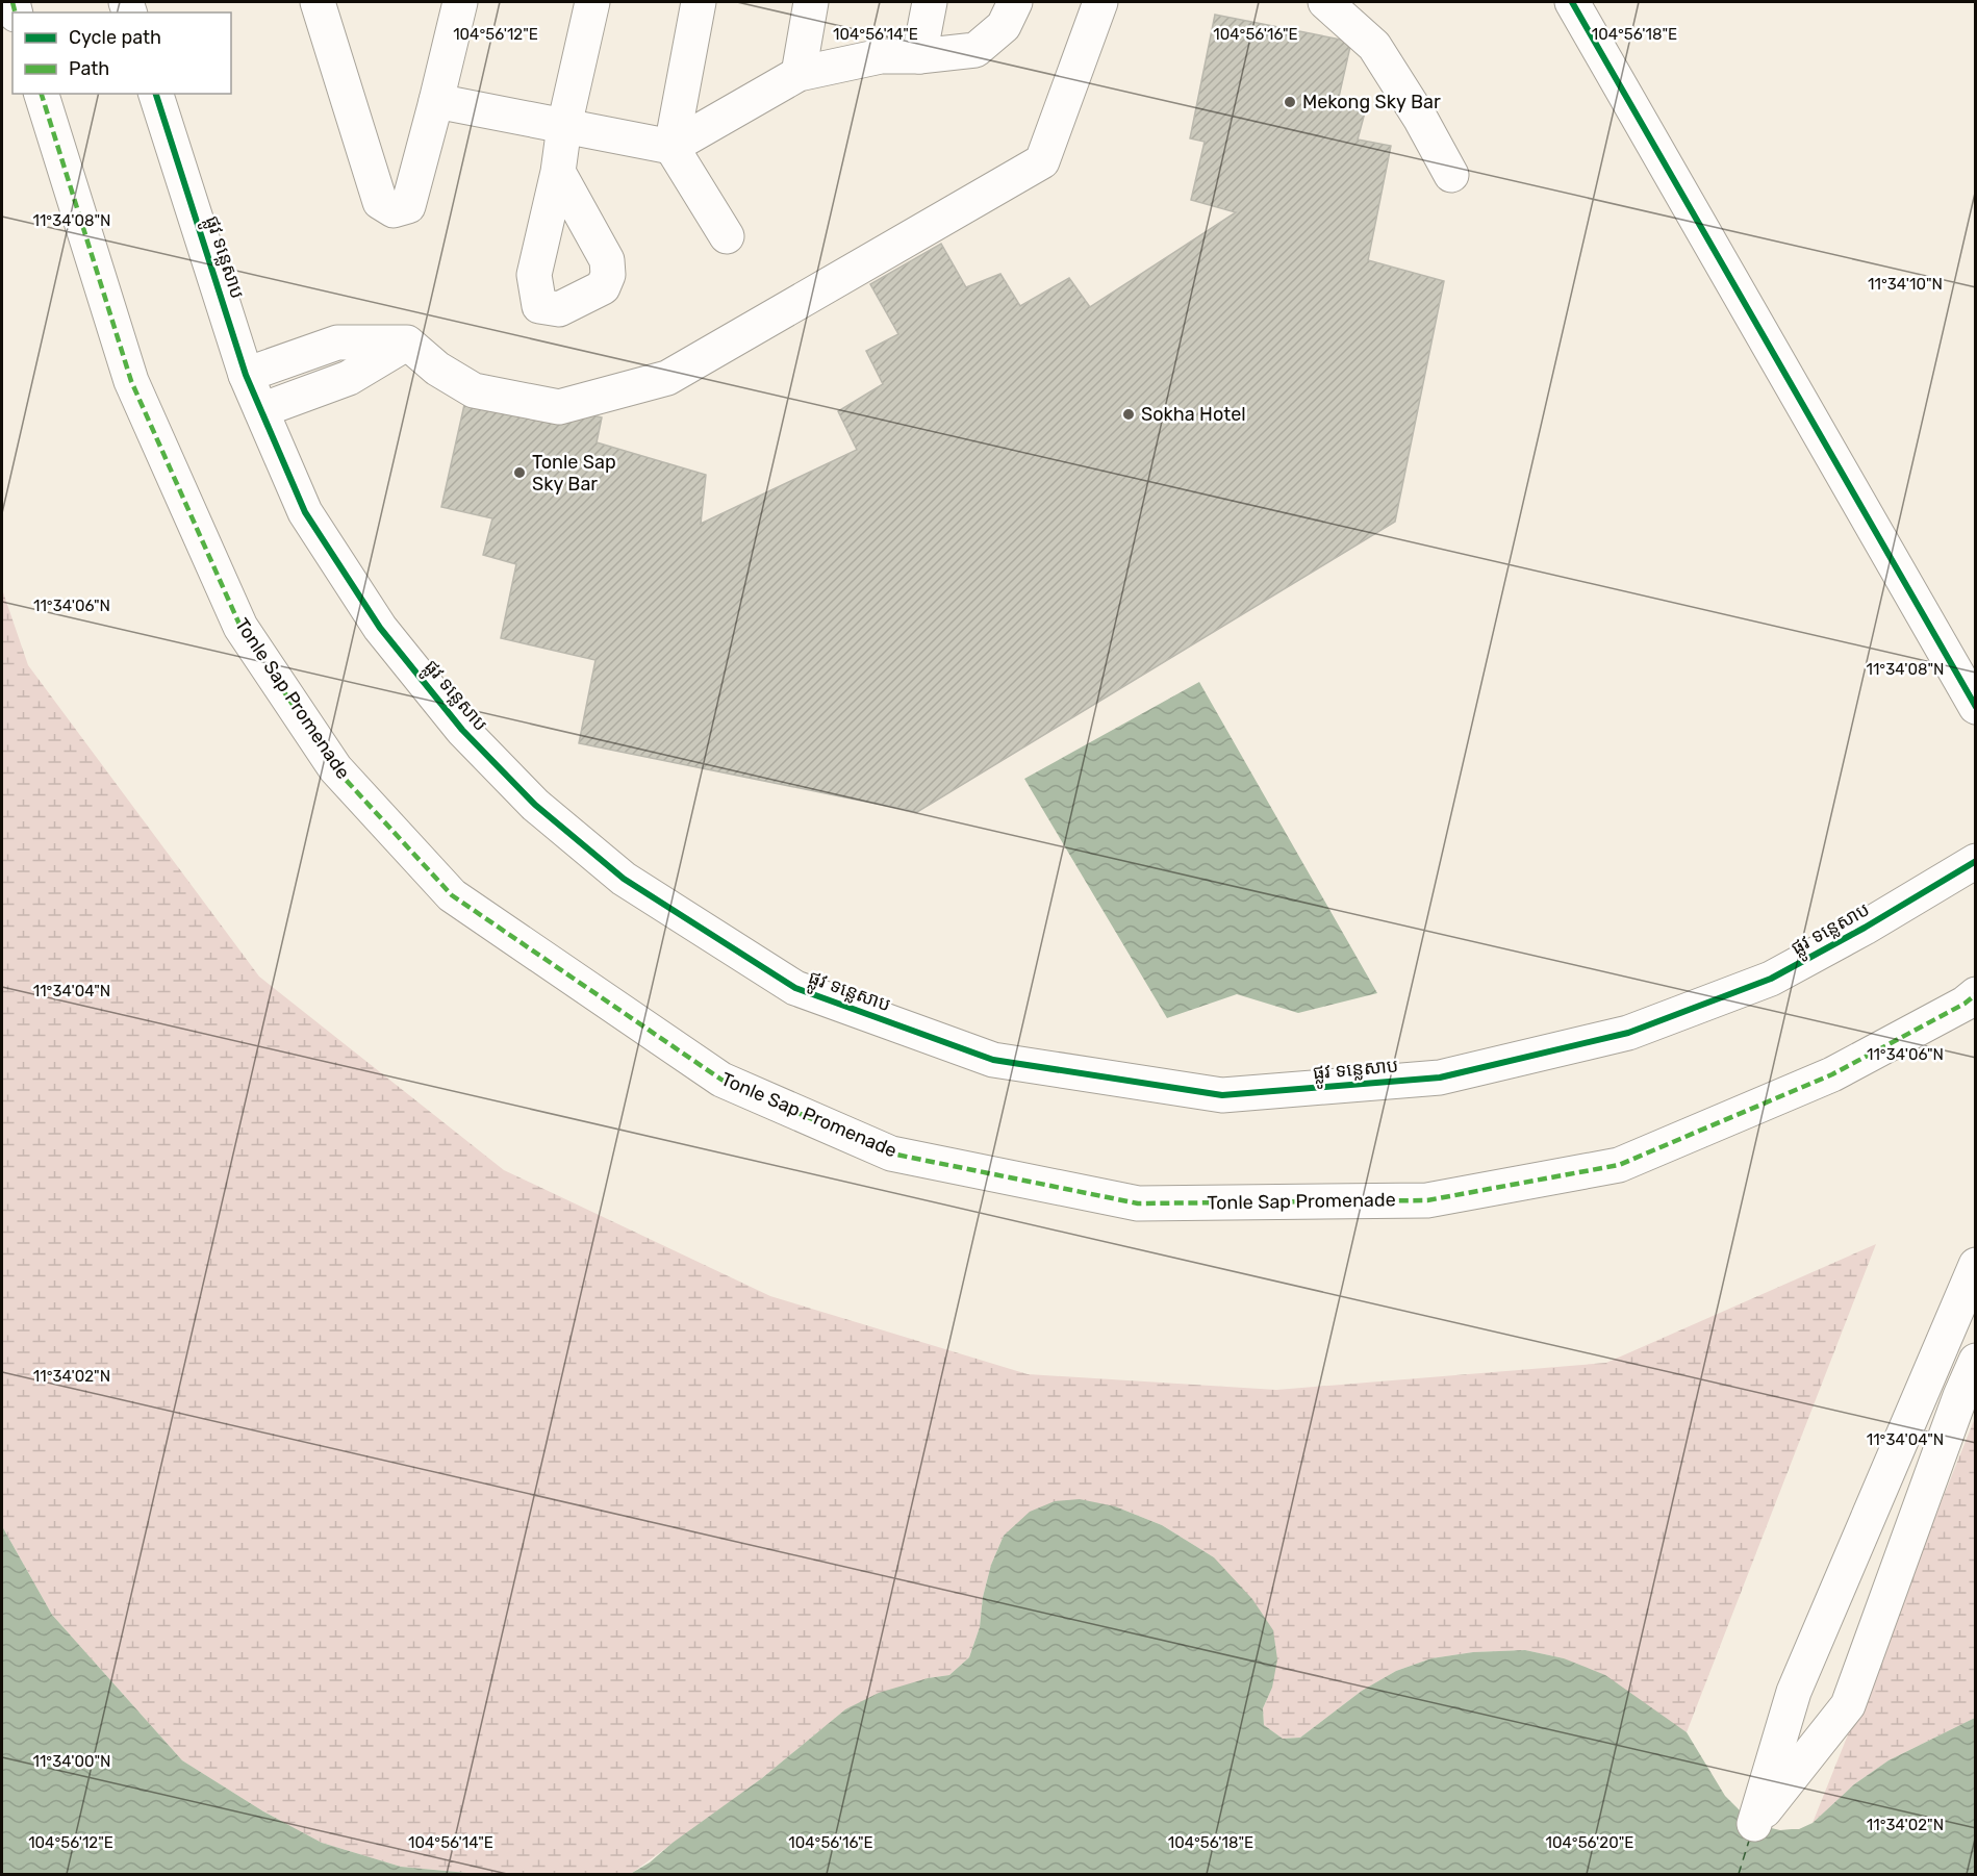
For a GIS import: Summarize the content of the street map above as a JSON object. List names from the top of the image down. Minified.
{"streets":{"street":["ផ្លូវ ទន្លេសាប","Tonle Sap Promenade"]},"places":["Mekong Sky Bar","Sokha Hotel","Tonle Sap Sky Bar"],"legend":["Cycle path","Path"],"coordinates":["104°56'12\"E","104°56'14\"E","104°56'16\"E","104°56'18\"E","11°34'08\"N","11°34'10\"N","11°34'06\"N","11°34'04\"N","11°34'02\"N","11°34'00\"N","104°56'20\"E"]}
